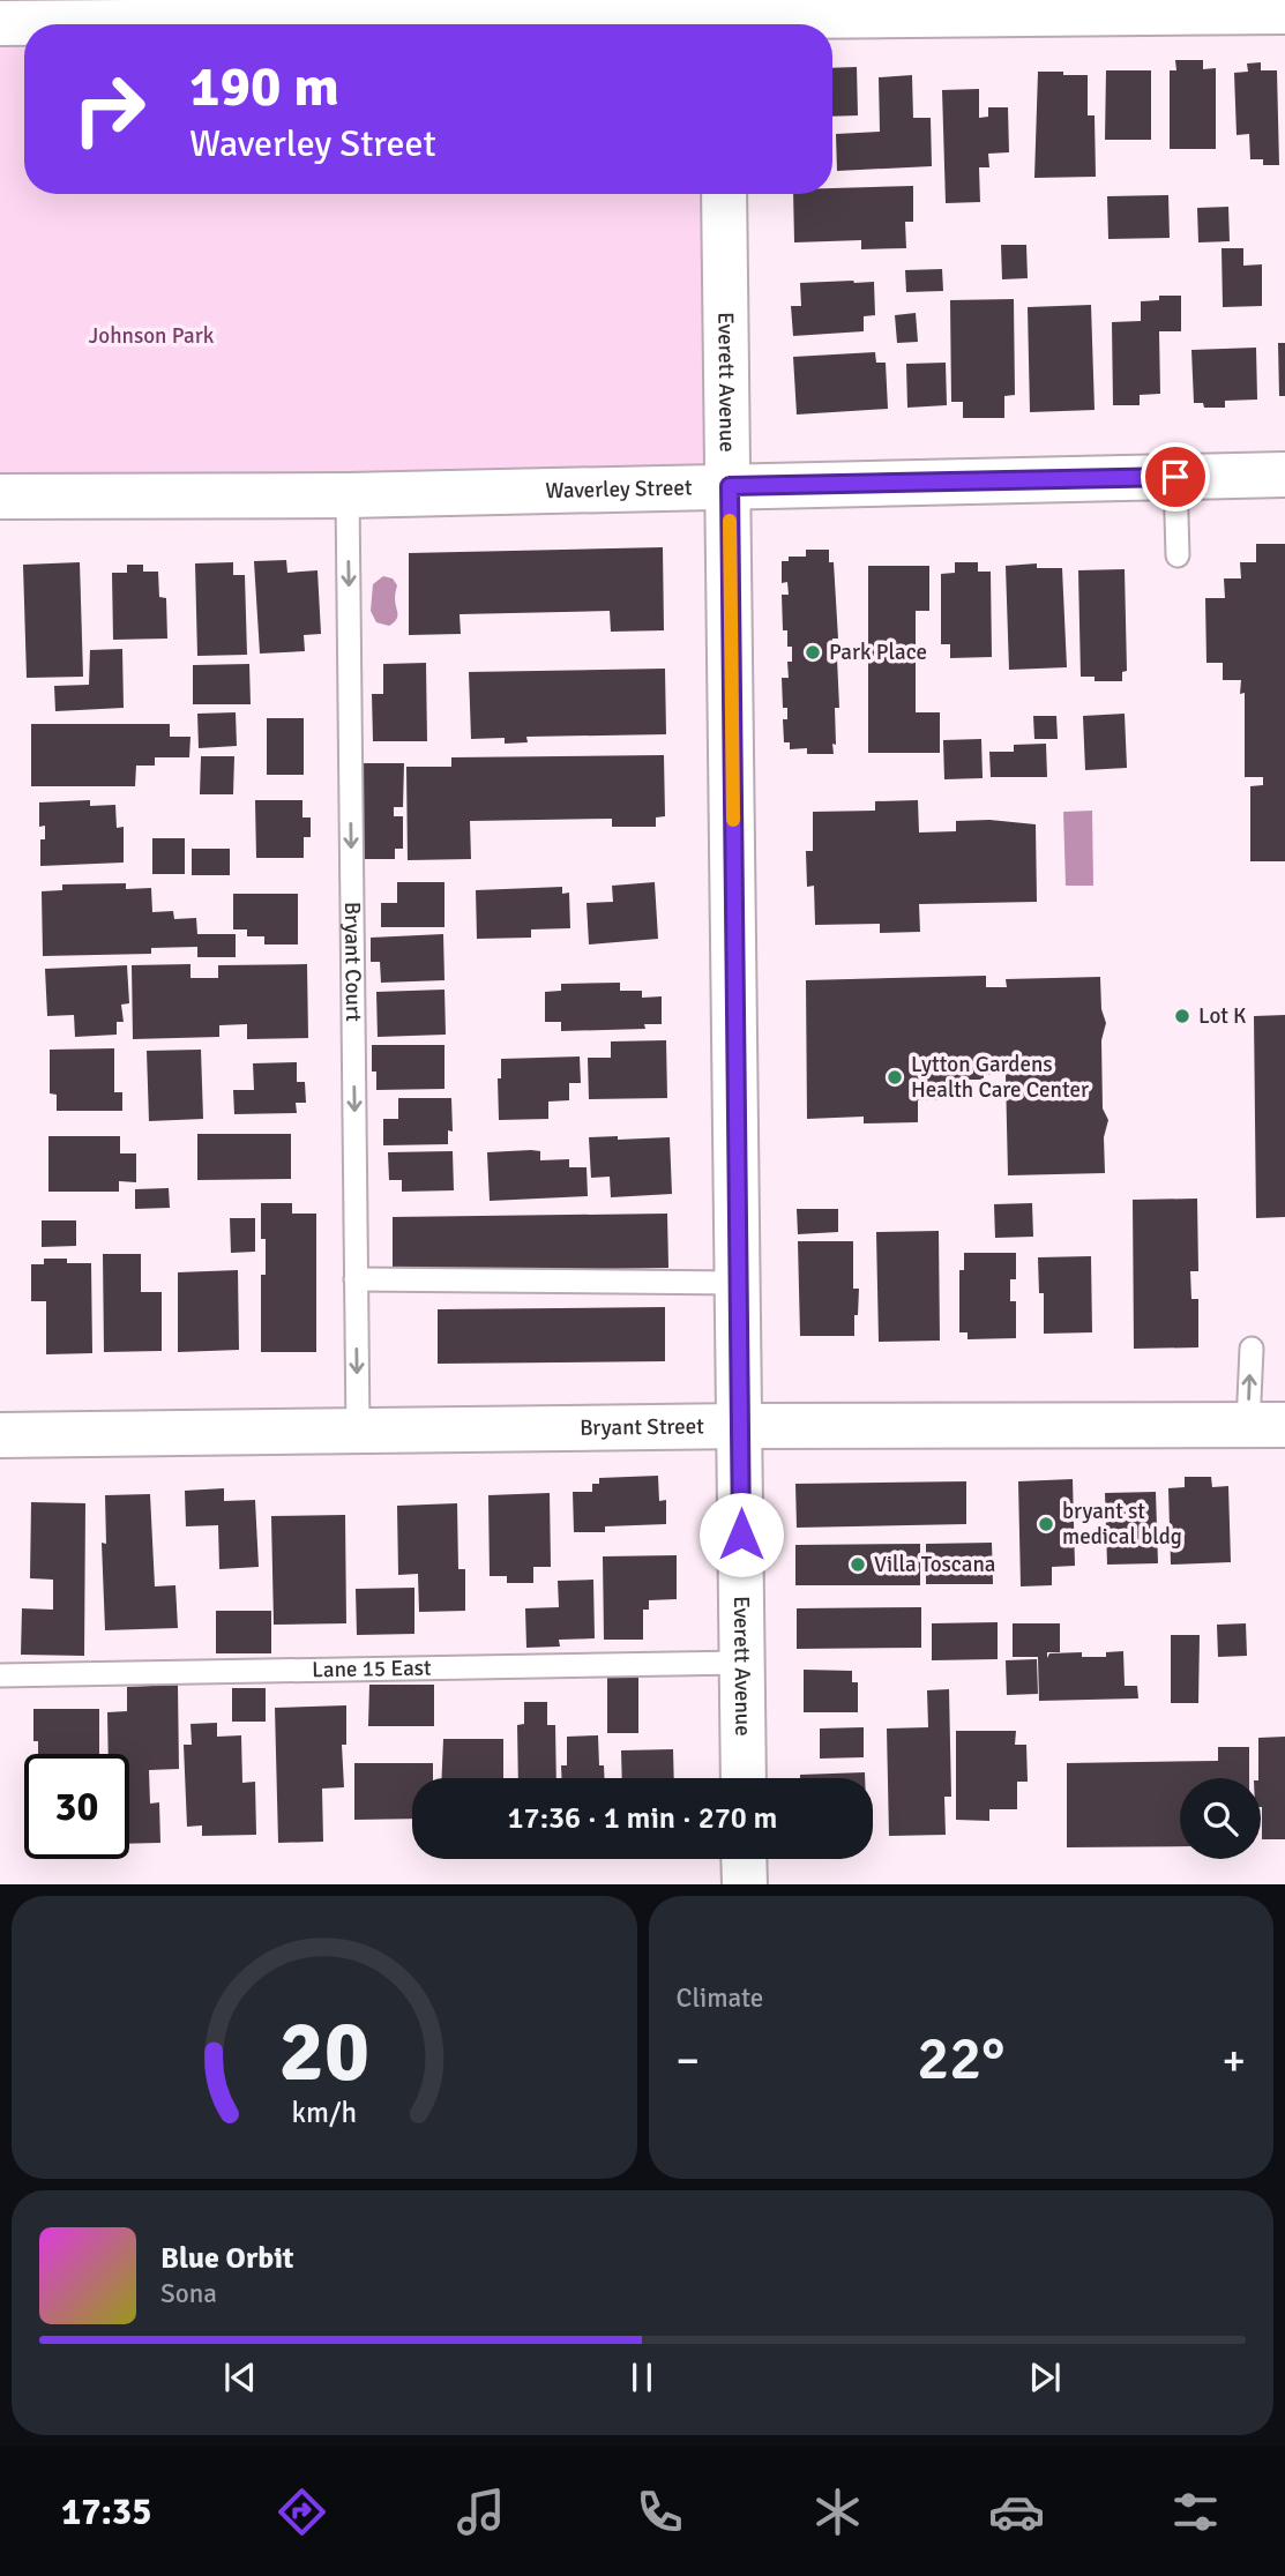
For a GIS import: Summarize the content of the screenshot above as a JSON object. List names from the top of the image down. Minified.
{"streets":{"street":["Everett Avenue","Waverley Street","Bryant Street"],"lane":["Bryant Court","Lane 15 East"]},"crossings":[["Everett Avenue","Waverley Street"],["Everett Avenue","Bryant Street"],["Everett Avenue","Lane 15 East"],["Waverley Street","Bryant Court"],["Bryant Court","Bryant Street"]],"one_way":["Bryant Court"],"parks":["Johnson Park"],"places":["Park Place","Lot K","Lytton Gardens Health Care Center","bryant st medical bldg","Villa Toscana"],"page":{"turn":["190 m","Waverley Street"],"limit":"30","trip":"17:36 · 1 min · 270 m","tile":"Climate","heat":["−","22°","+"],"song":["Blue Orbit","Sona"],"tabs":"17:35","gauge":["20","km/h"]}}
